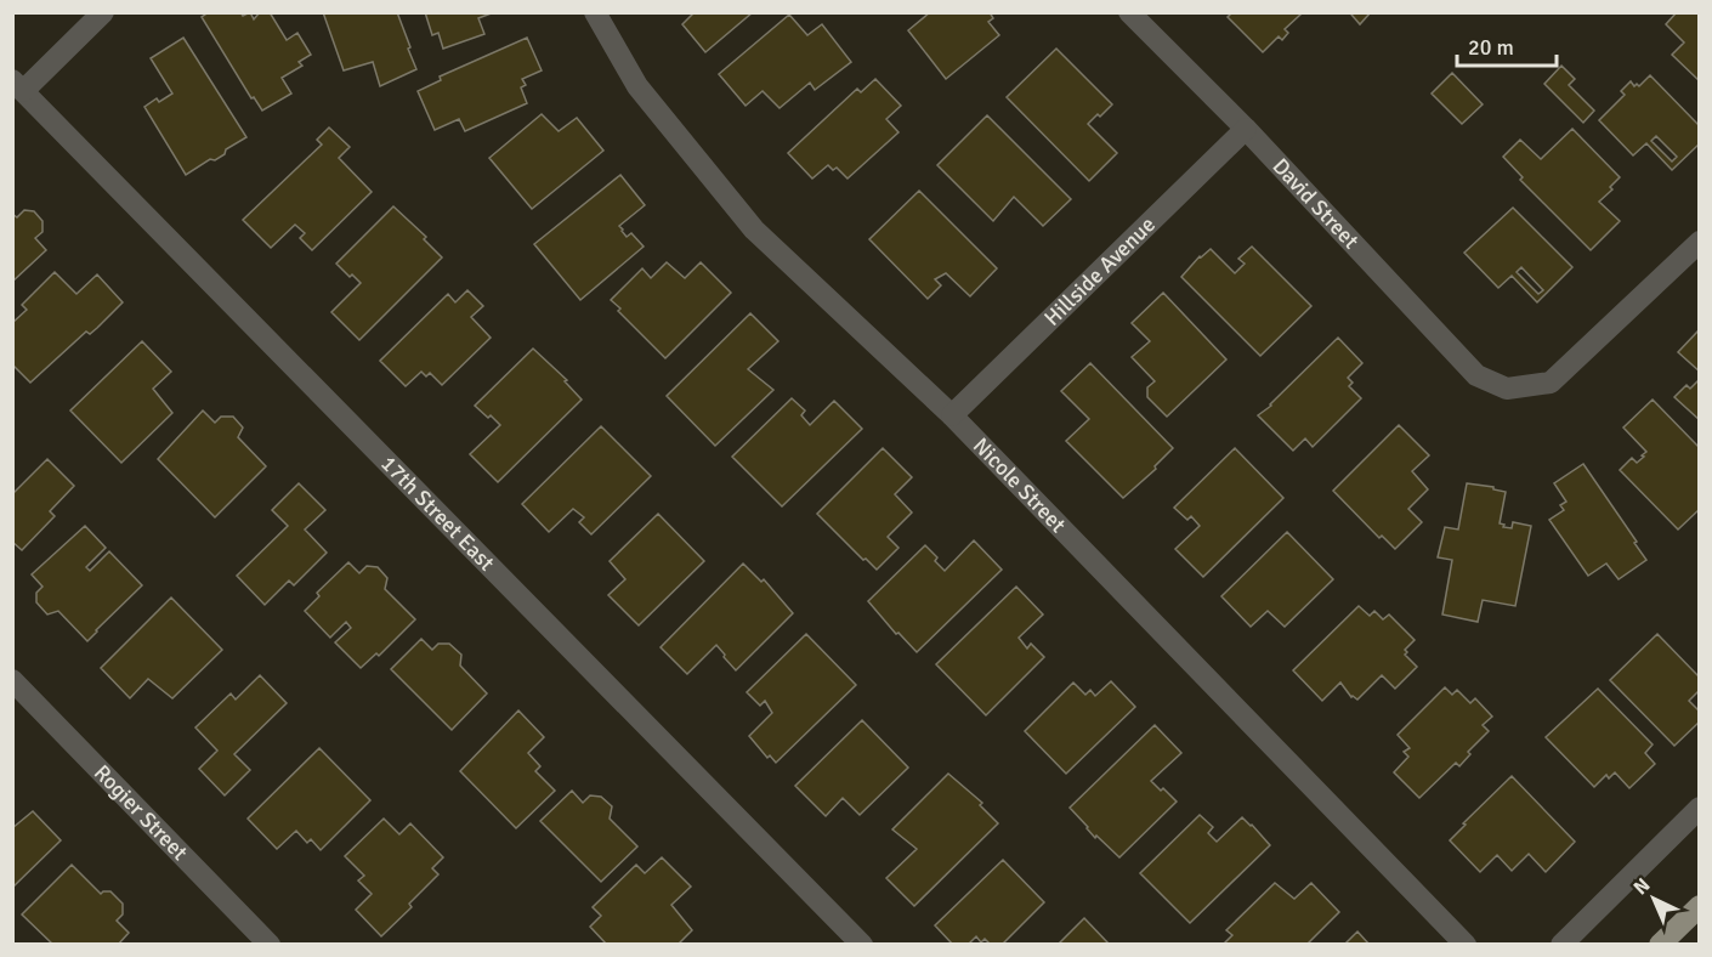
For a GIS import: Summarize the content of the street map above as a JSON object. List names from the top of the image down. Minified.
{"streets":{"street":["David Street","Hillside Avenue","Nicole Street","17th Street East","Rogier Street"]},"crossings":[["David Street","Hillside Avenue"],["Hillside Avenue","Nicole Street"]],"scale_bar":"20 m","north":"top left"}
